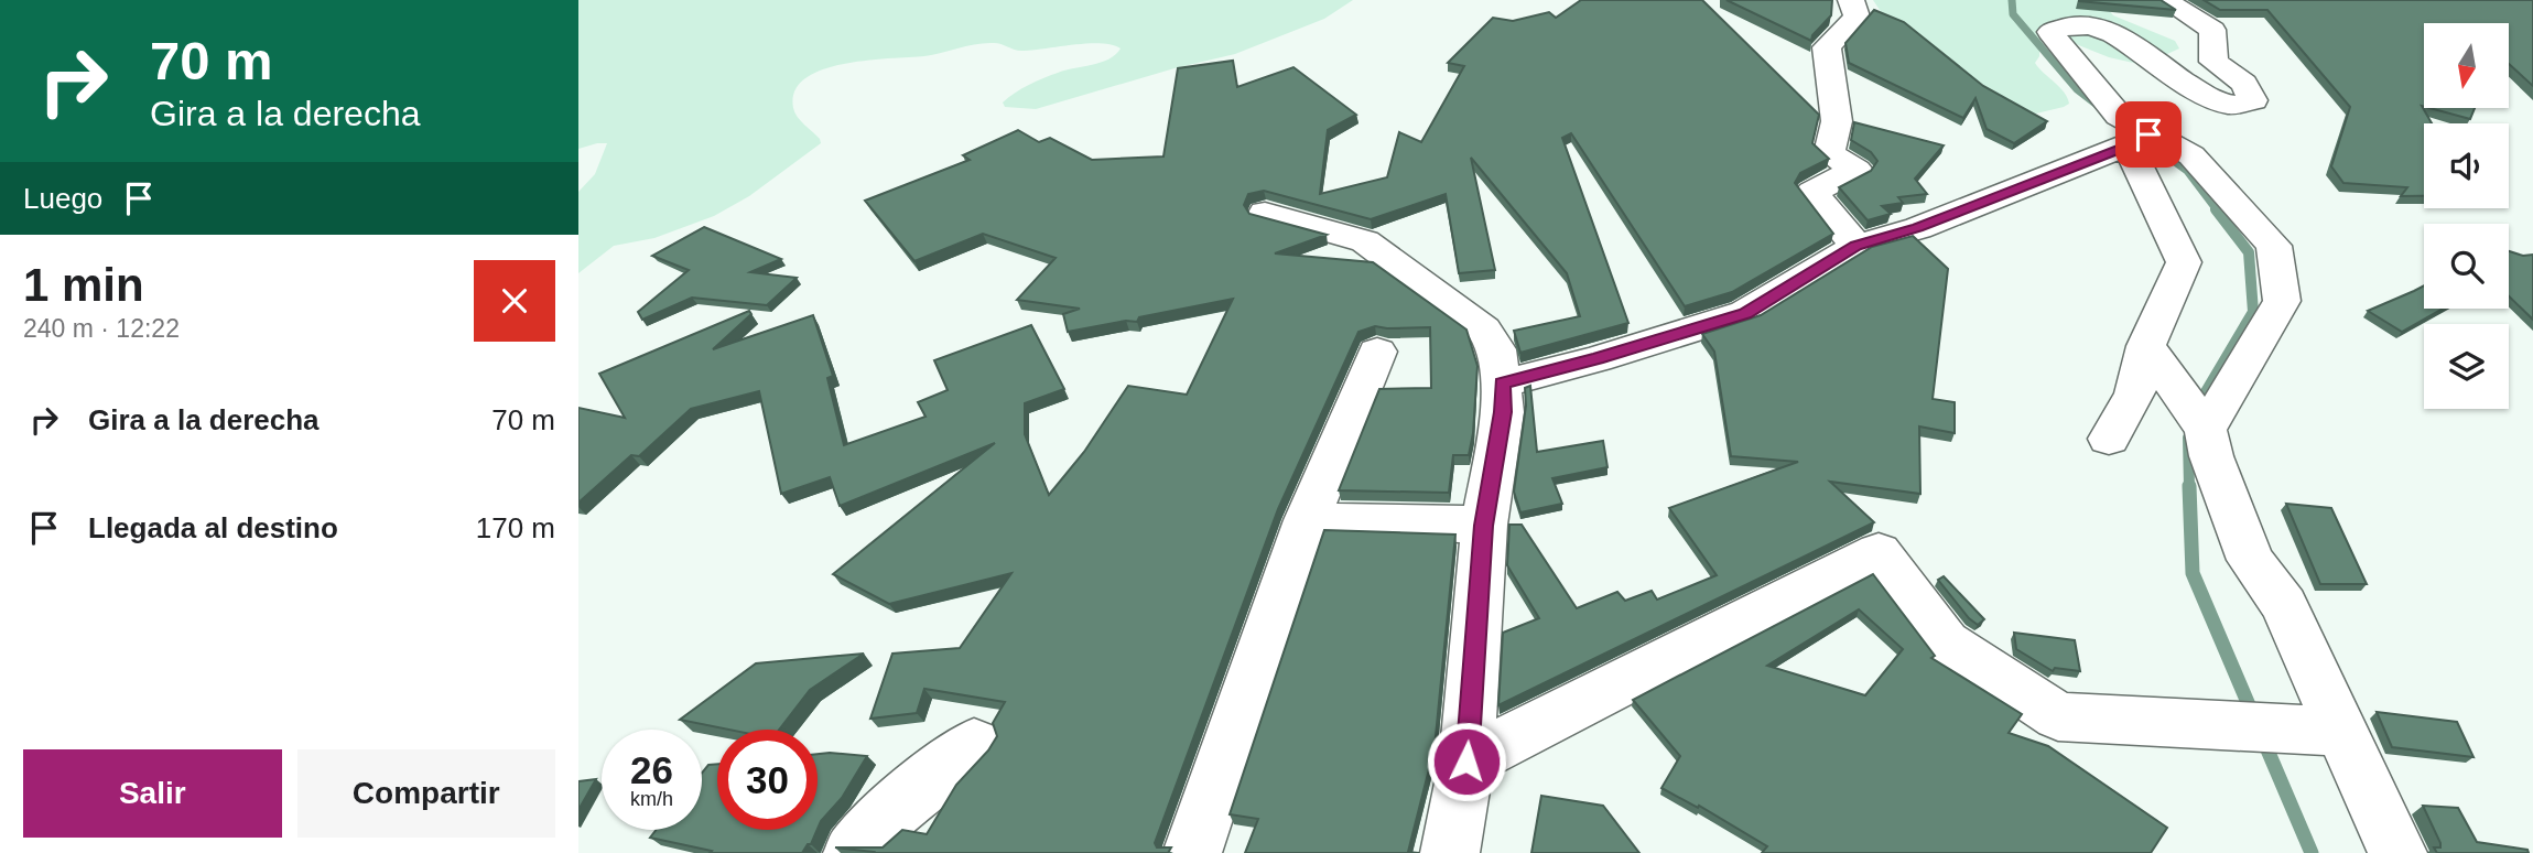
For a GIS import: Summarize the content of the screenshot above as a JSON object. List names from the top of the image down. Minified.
{"north":"bottom","page":{"turn":["70 m","Gira a la derecha"],"then":"Luego","heading":["1 min","240 m · 12:22"],"list":[{"name":"Gira a la derecha","value":"70 m"},{"name":"Llegada al destino","value":"170 m"}],"speed":"26 km/h","limit":"30","buttons":["Salir","Compartir"]}}
